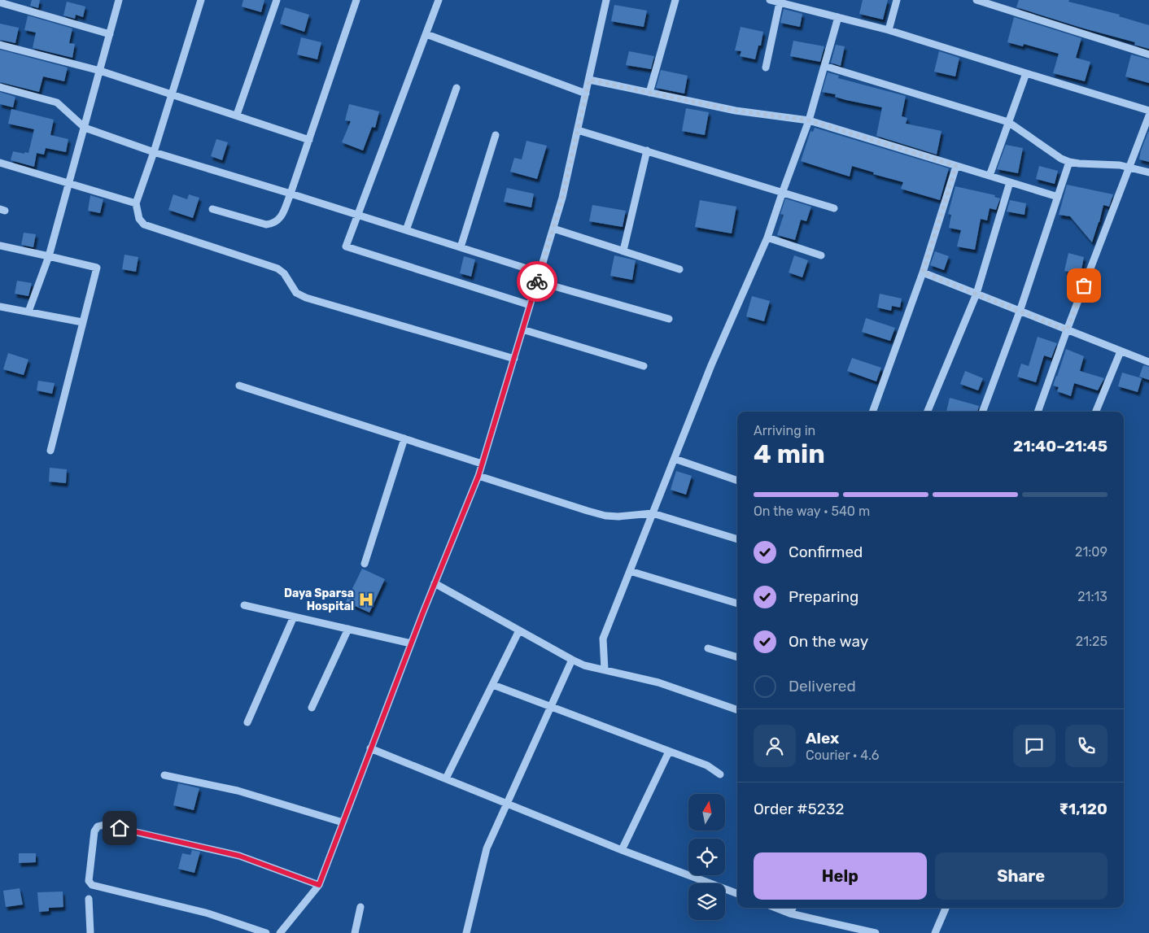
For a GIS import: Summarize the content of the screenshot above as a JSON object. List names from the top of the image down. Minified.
{"places":{"hospital":["Daya Sparsa Hospital"]},"north":"top","page":{"heading":["4 min","Arriving in","21:40–21:45"],"panel":["Alex","Courier · 4.6","Order #5232","₹1,120"],"bar":"On the way · 540 m","list":[["Confirmed","21:09"],["Preparing","21:13"],["On the way","21:25"],"Delivered"],"buttons":["Help","Share"]}}
